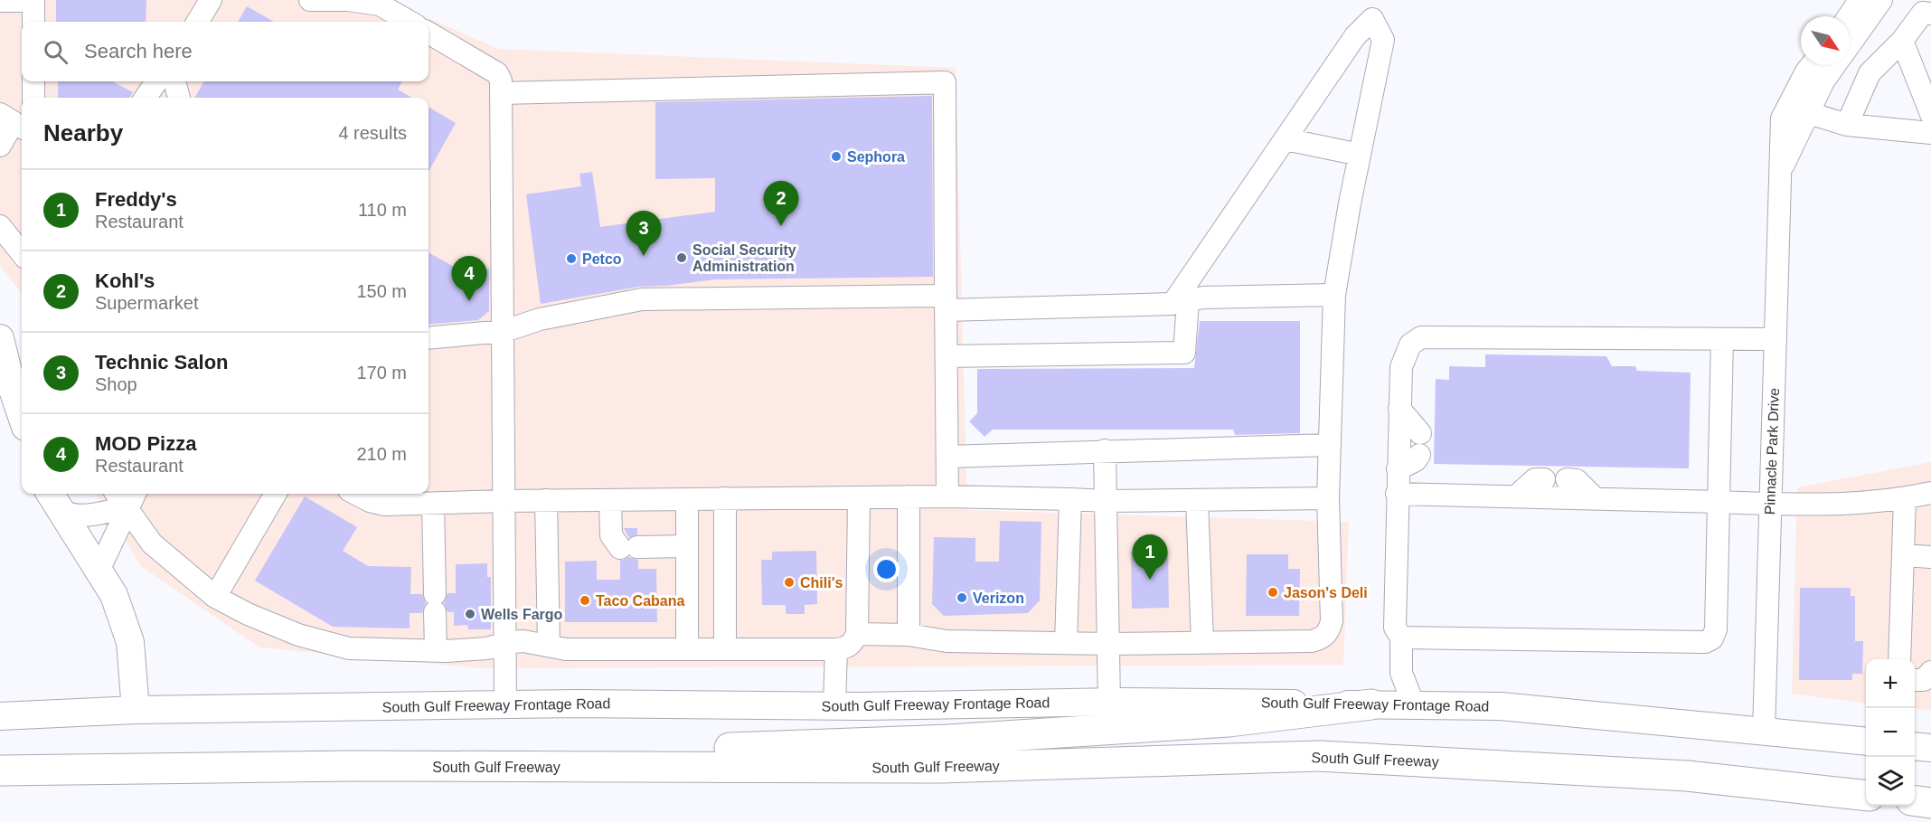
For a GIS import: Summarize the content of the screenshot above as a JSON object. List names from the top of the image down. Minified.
{"streets":{"highway":["South Gulf Freeway"],"main road":["South Gulf Freeway Frontage Road"],"street":["Pinnacle Park Drive"]},"crossings":[["Pinnacle Park Drive","South Gulf Freeway Frontage Road"]],"places":["Sephora","Social Security Administration","Petco","Chili's","Jason's Deli","Verizon","Taco Cabana","Wells Fargo"],"north":"bottom right","page":{"search":"Search here","heading":["Nearby","4 results"],"list":[{"mark":"1","name":"Freddy's","note":"Restaurant","value":"110 m"},{"mark":"2","name":"Kohl's","note":"Supermarket","value":"150 m"},{"mark":"3","name":"Technic Salon","note":"Shop","value":"170 m"},{"mark":"4","name":"MOD Pizza","note":"Restaurant","value":"210 m"}],"pins":["2","3","4","1"],"map_buttons":["+","−"]}}
